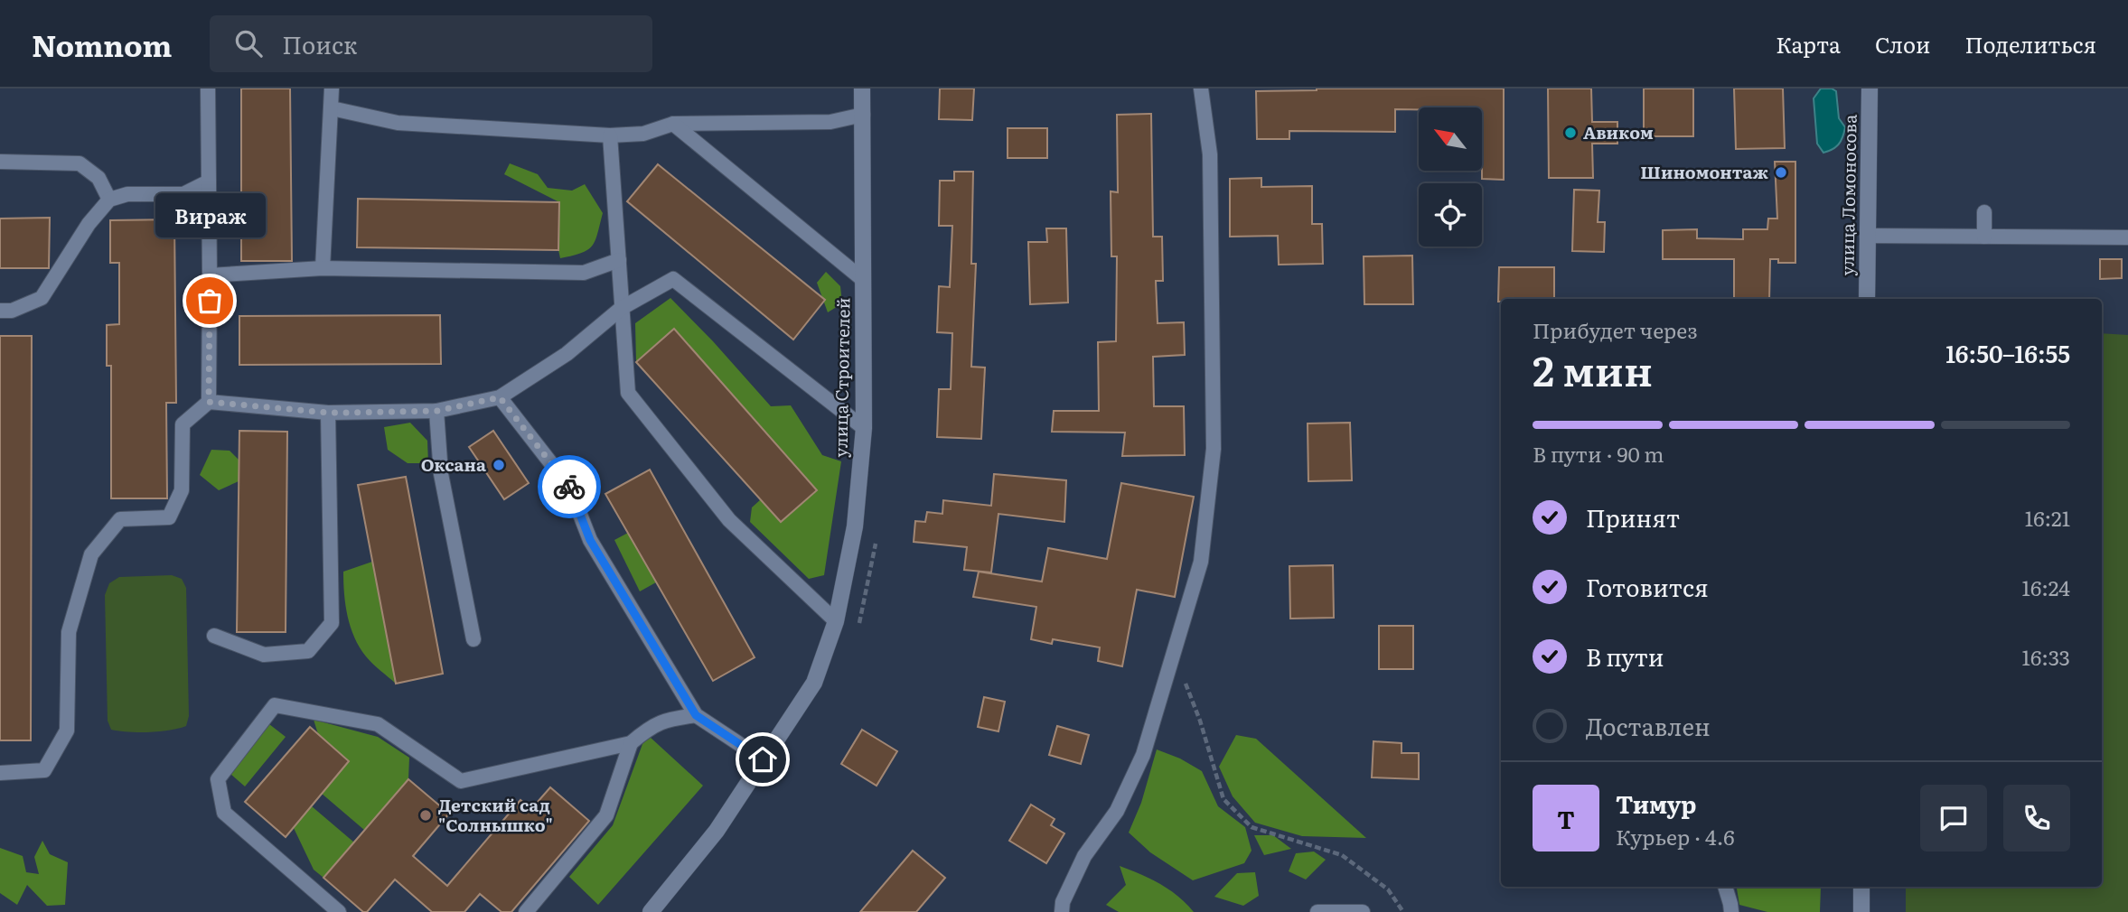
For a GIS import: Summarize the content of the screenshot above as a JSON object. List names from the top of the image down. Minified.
{"streets":{"street":["улица Ломоносова","улица Строителей"]},"places":["Авиком","Шиномонтаж","Вираж","Оксана","Детский сад \"Солнышко\""],"north":"top left","page":{"header":"Nomnom","search":"Поиск","nav":["Карта","Слои","Поделиться"],"bubble":"Вираж","heading":["2 мин","Прибудет через","16:50–16:55"],"panel":["Тимур","Курьер · 4.6"],"bar":"В пути · 90 m","list":[["Принят","16:21"],["Готовится","16:24"],["В пути","16:33"],"Доставлен"],"round":"Т"}}
